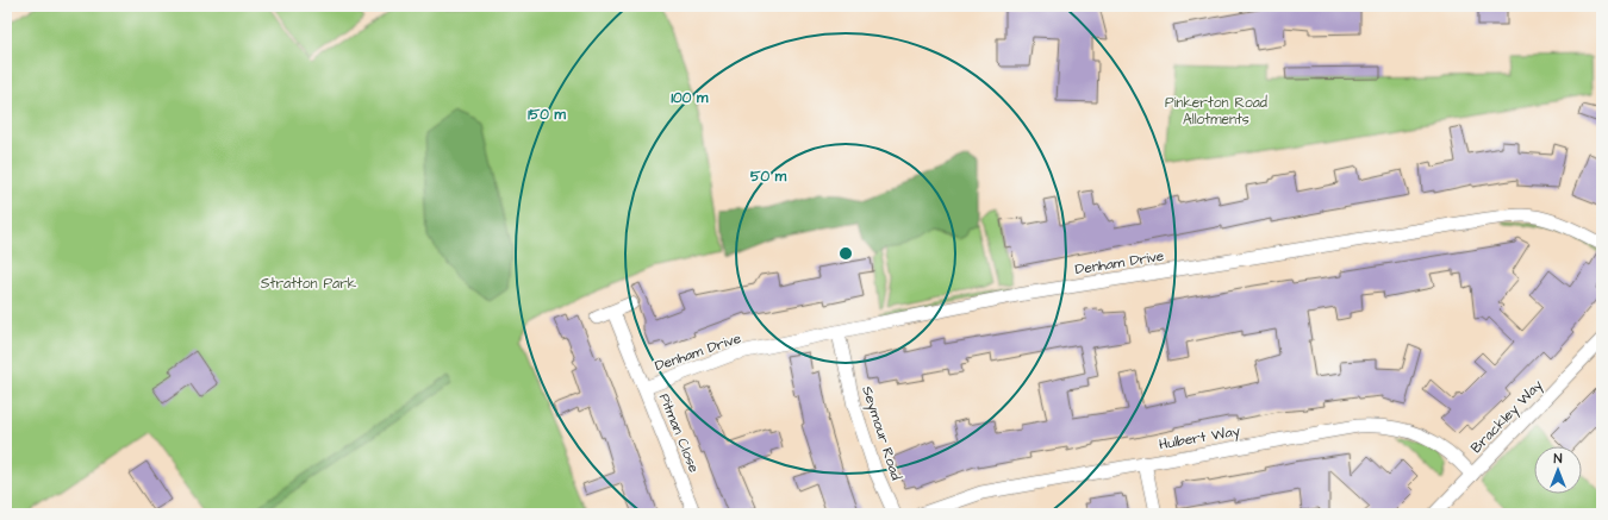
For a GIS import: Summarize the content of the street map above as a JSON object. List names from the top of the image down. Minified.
{"streets":{"street":["Denham Drive","Brackley Way","Pitman Close","Seymour Road","Hulbert Way"]},"crossings":[["Denham Drive","Pitman Close"],["Denham Drive","Seymour Road"],["Brackley Way","Hulbert Way"]],"parks":["Pinkerton Road Allotments","Stratton Park"],"north":"top","rings":["100 m","150 m","50 m"]}
